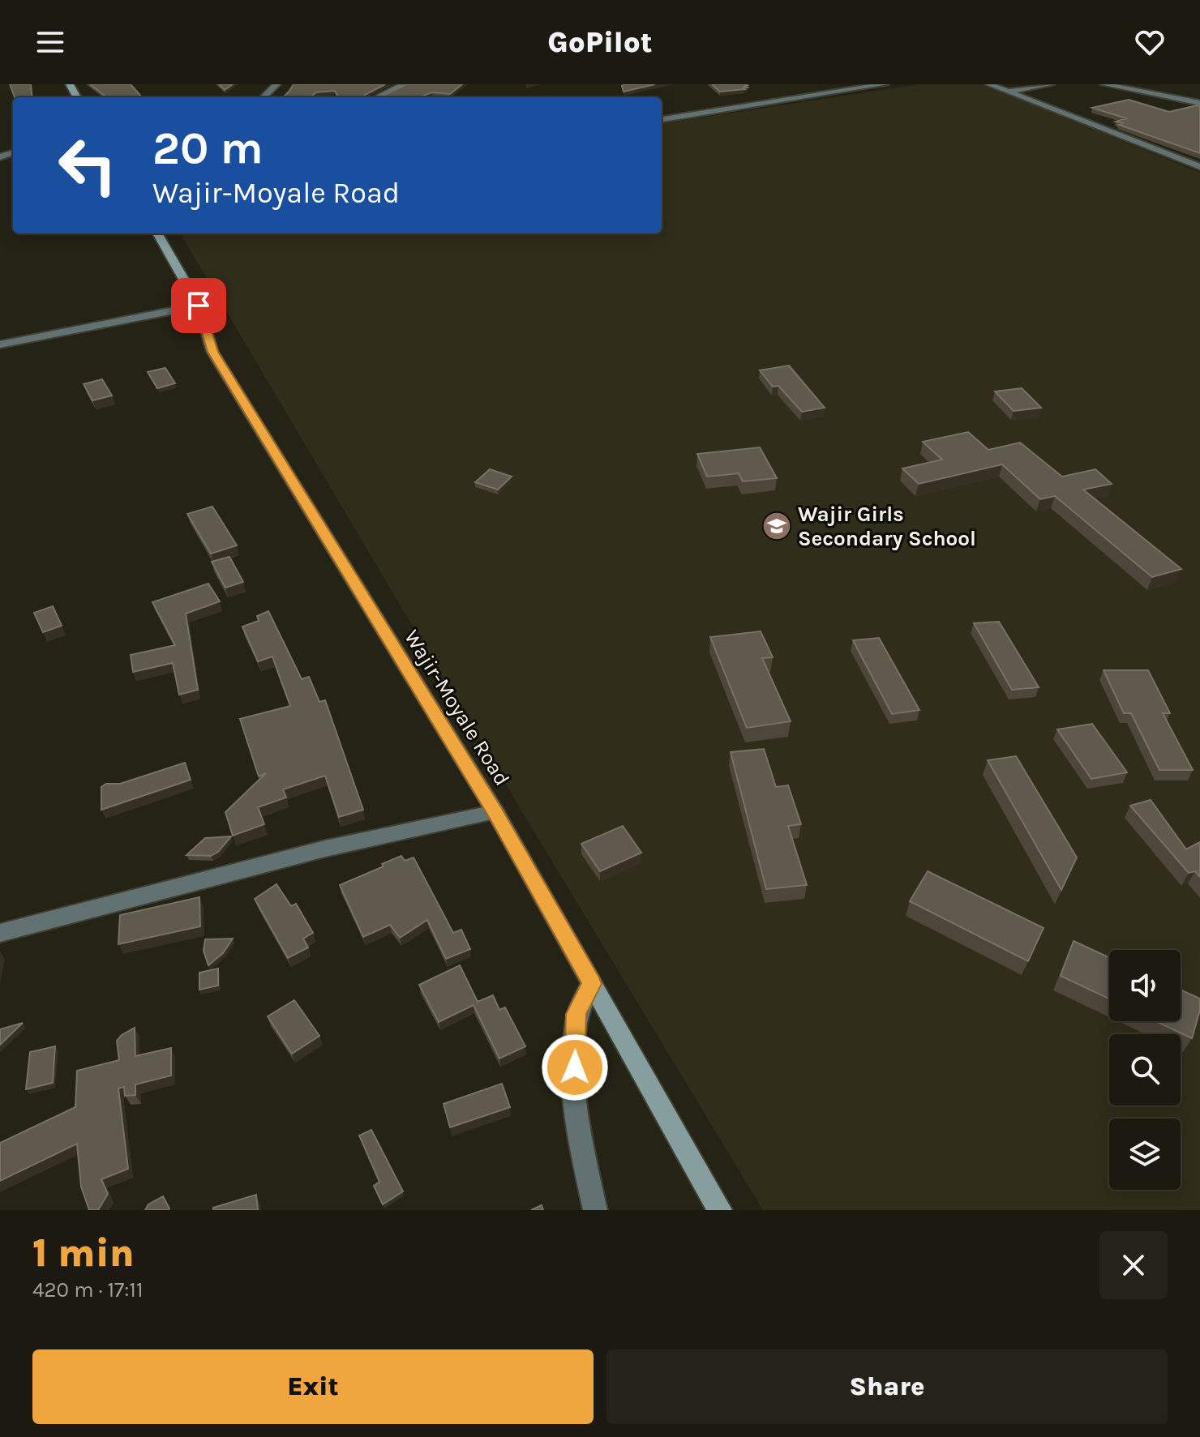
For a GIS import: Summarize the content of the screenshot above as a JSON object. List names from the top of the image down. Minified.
{"streets":{"main road":["Wajir-Moyale Road"]},"places":{"school or university":["Wajir Girls Secondary School"]},"page":{"header":"GoPilot","turn":["20 m","Wajir-Moyale Road"],"heading":["1 min","420 m · 17:11"],"buttons":["Exit","Share"]}}
